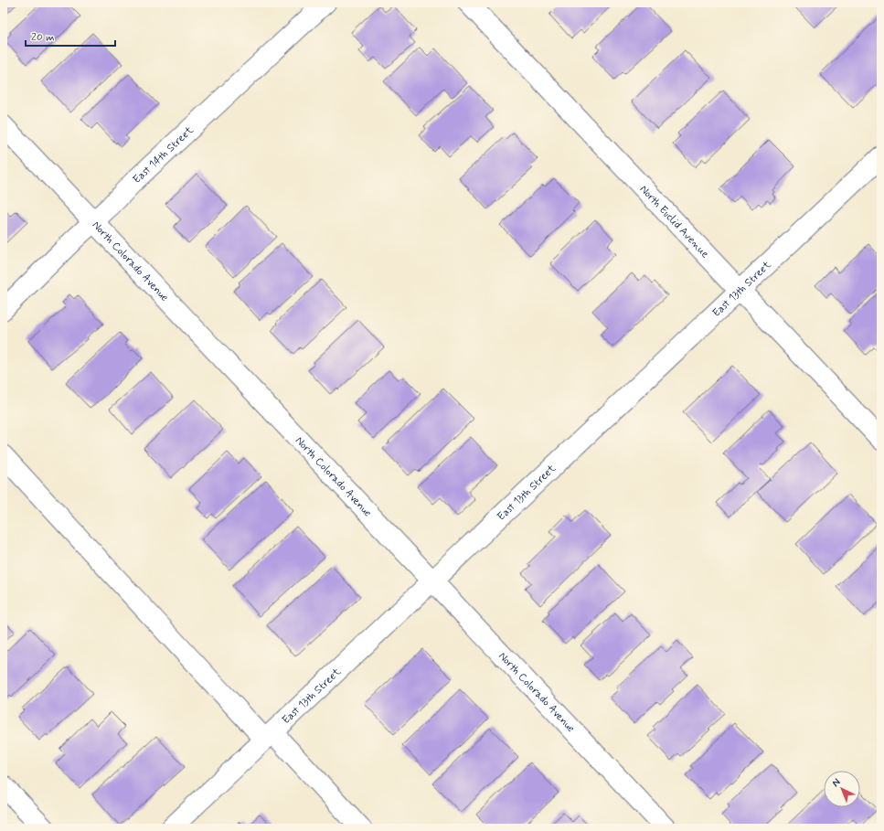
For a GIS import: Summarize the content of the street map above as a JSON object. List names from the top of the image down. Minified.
{"streets":{"street":["East 14th Street","North Euclid Avenue","North Colorado Avenue","East 13th Street"]},"crossings":[["East 14th Street","North Colorado Avenue"],["North Euclid Avenue","East 13th Street"],["North Colorado Avenue","East 13th Street"]],"scale_bar":"20 m","north":"top left"}
